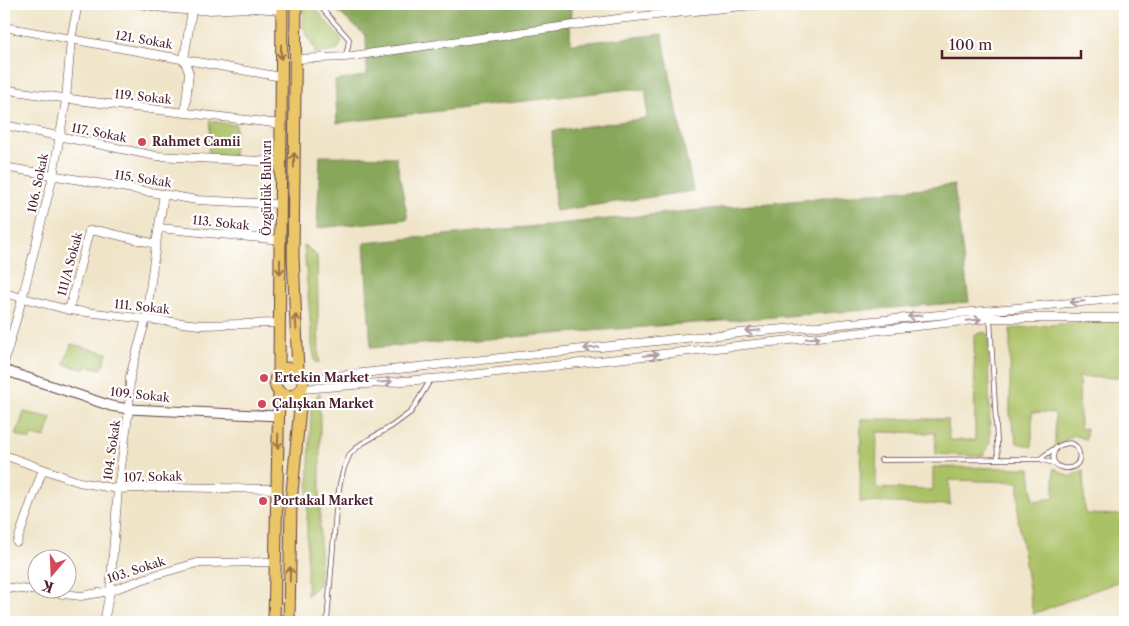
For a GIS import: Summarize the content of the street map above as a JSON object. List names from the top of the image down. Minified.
{"streets":{"main road":["Özgürlük Bulvarı"],"street":["121. Sokak","119. Sokak","117. Sokak","115. Sokak","106. Sokak","113. Sokak","111/A Sokak","111. Sokak","109. Sokak","104. Sokak","107. Sokak","103. Sokak"]},"crossings":[["121. Sokak","106. Sokak"],["121. Sokak","Özgürlük Bulvarı"],["119. Sokak","106. Sokak"],["119. Sokak","Özgürlük Bulvarı"],["117. Sokak","106. Sokak"],["117. Sokak","Özgürlük Bulvarı"],["115. Sokak","106. Sokak"],["115. Sokak","Özgürlük Bulvarı"],["115. Sokak","104. Sokak"],["106. Sokak","111. Sokak"],["Özgürlük Bulvarı","113. Sokak"],["Özgürlük Bulvarı","111. Sokak"],["113. Sokak","104. Sokak"],["111/A Sokak","111. Sokak"],["111/A Sokak","104. Sokak"],["111. Sokak","104. Sokak"],["109. Sokak","104. Sokak"],["104. Sokak","107. Sokak"],["104. Sokak","103. Sokak"]],"places":["Rahmet Camii","Ertekin Market","Çalışkan Market","Portakal Market"],"scale_bar":"100 m","north":"bottom"}
